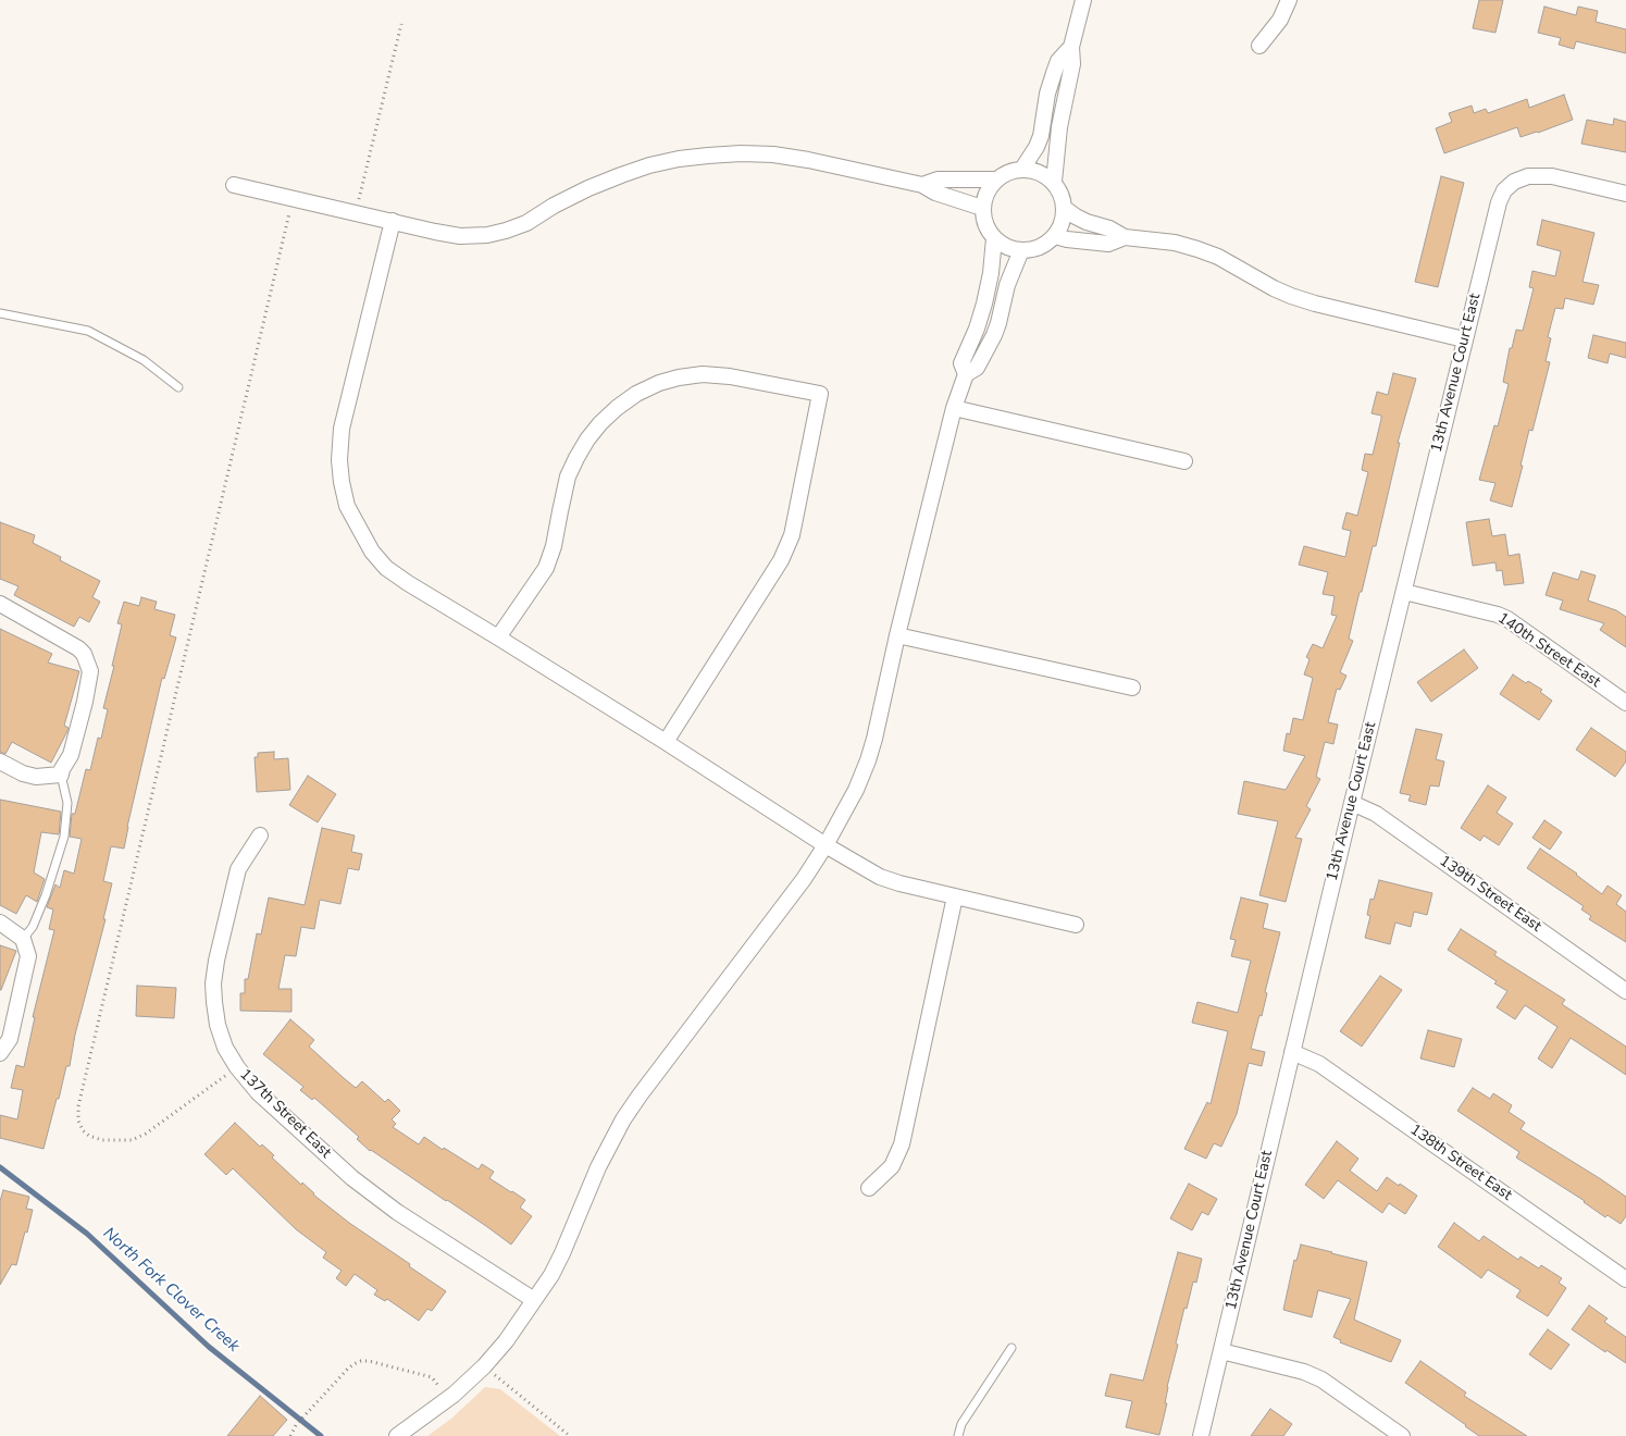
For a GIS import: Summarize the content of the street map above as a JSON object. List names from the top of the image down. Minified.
{"streets":{"street":["13th Avenue Court East","140th Street East","139th Street East","137th Street East","138th Street East"]},"crossings":[["13th Avenue Court East","140th Street East"],["13th Avenue Court East","139th Street East"],["13th Avenue Court East","138th Street East"]],"water":["North Fork Clover Creek"]}
